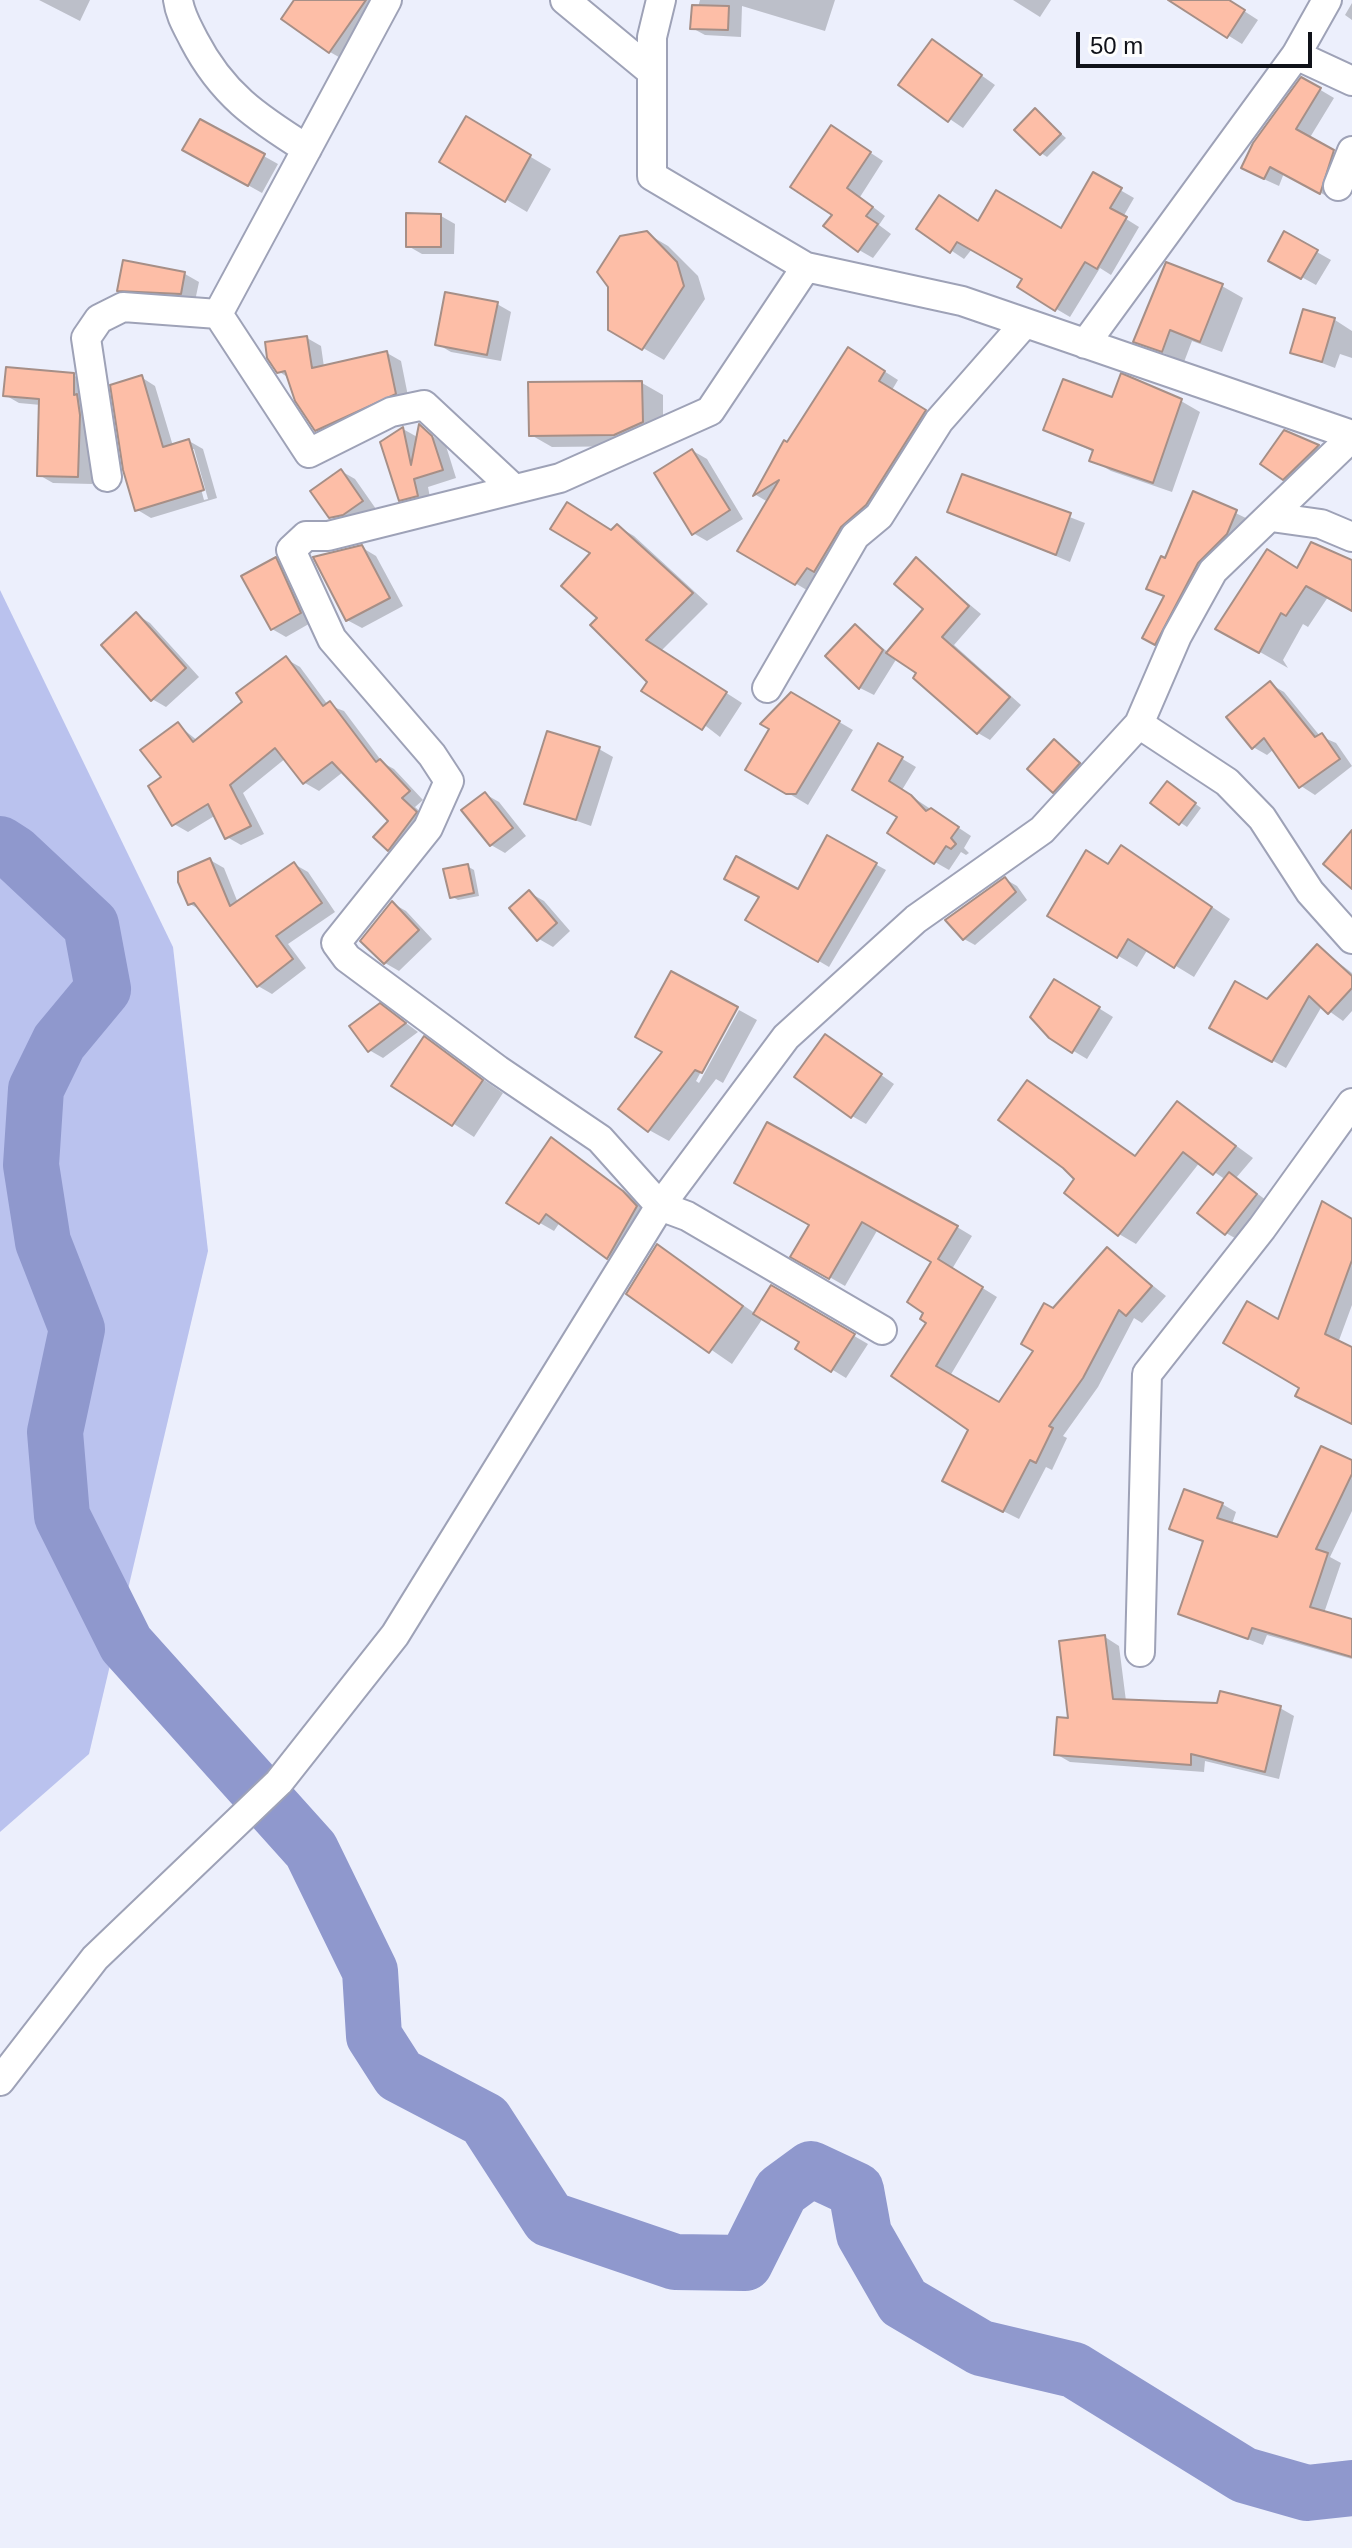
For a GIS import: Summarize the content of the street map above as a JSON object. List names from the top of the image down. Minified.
{"scale_bar":"50 m"}
